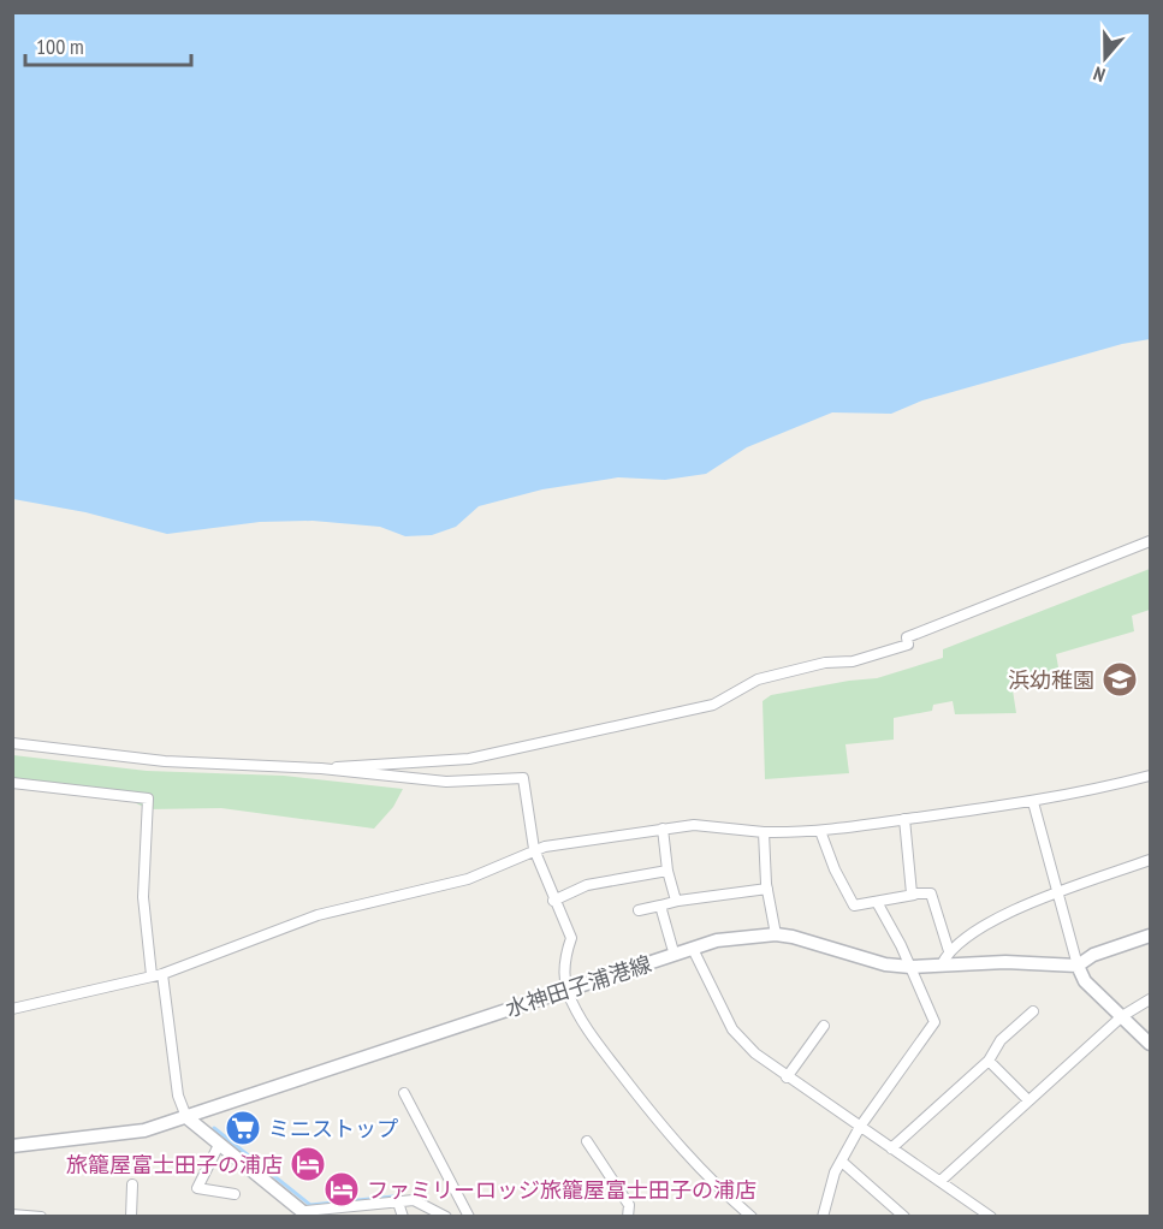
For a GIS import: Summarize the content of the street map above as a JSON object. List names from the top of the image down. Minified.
{"streets":{"main road":["水神田子浦港線"]},"places":{"school or university":["浜幼稚園"],"supermarket":["ミニストップ"],"hotel":["旅籠屋富士田子の浦店","ファミリーロッジ旅籠屋富士田子の浦店"]},"scale_bar":"100 m","north":"bottom"}
